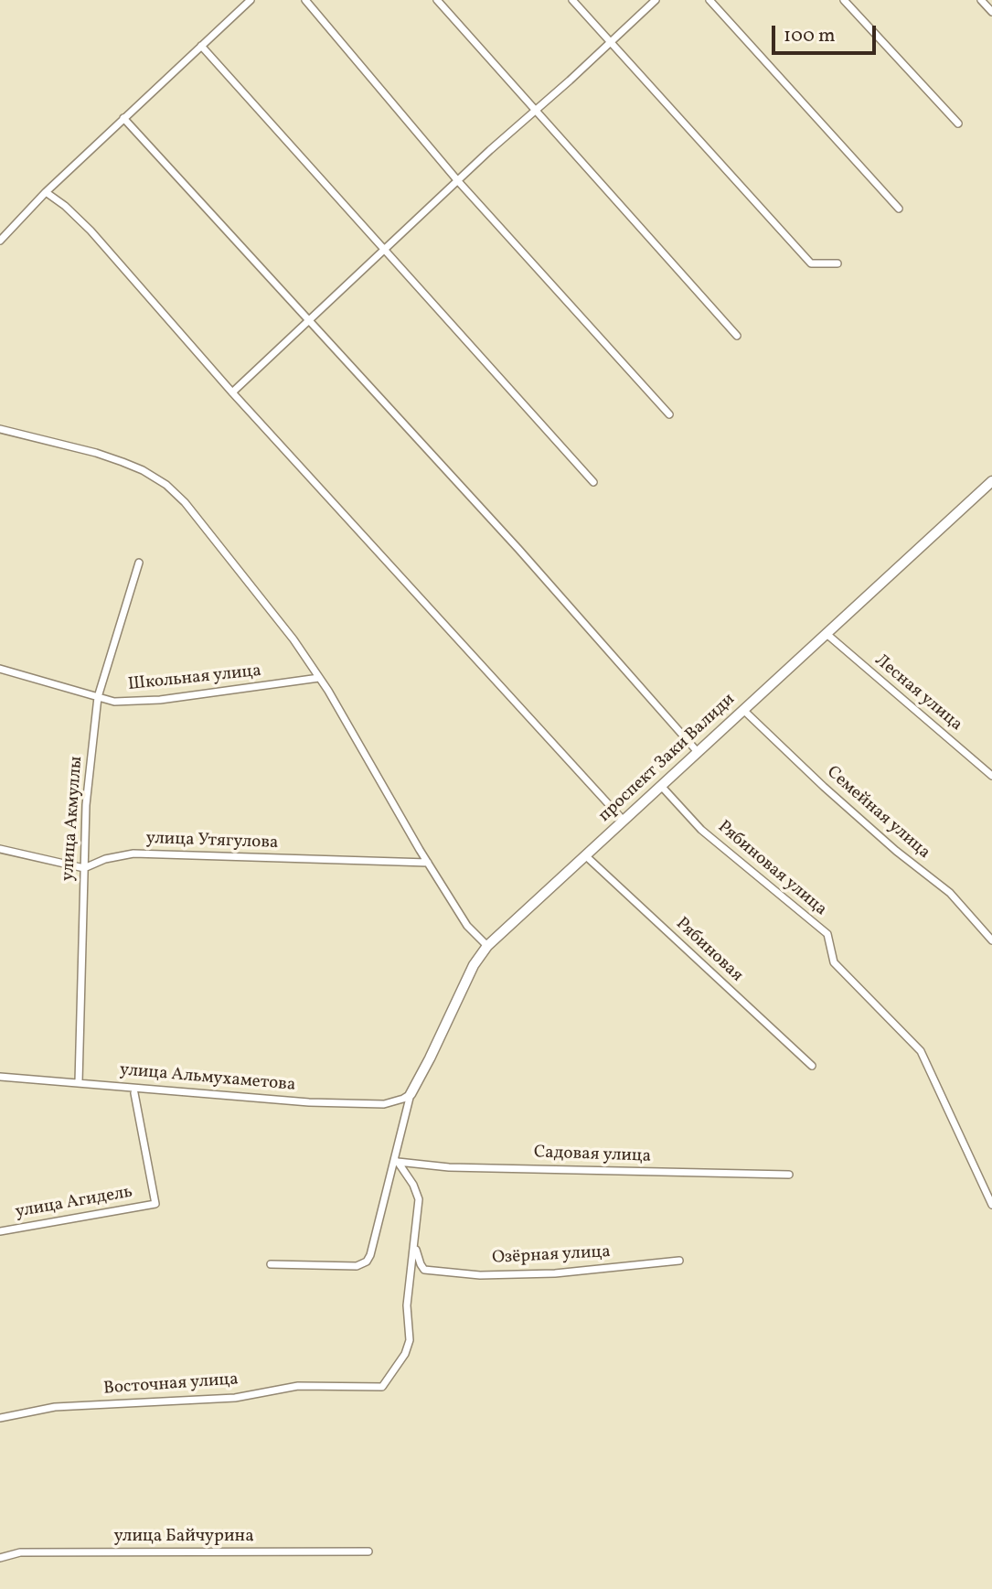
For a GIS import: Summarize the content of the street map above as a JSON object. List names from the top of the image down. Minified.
{"streets":{"street":["Школьная улица","Лесная улица","проспект Заки Валиди","Семейная улица","улица Акмуллы","улица Утягулова","Рябиновая улица","Рябиновая","улица Альмухаметова","Садовая улица","улица Агидель","Озёрная улица","Восточная улица","улица Байчурина"]},"crossings":[["Школьная улица","улица Акмуллы"],["Лесная улица","проспект Заки Валиди"],["проспект Заки Валиди","Семейная улица"],["проспект Заки Валиди","Рябиновая улица"],["проспект Заки Валиди","Рябиновая"],["проспект Заки Валиди","улица Альмухаметова"],["улица Акмуллы","улица Утягулова"],["улица Акмуллы","улица Альмухаметова"],["Озёрная улица","Восточная улица"]],"scale_bar":"100 m"}
